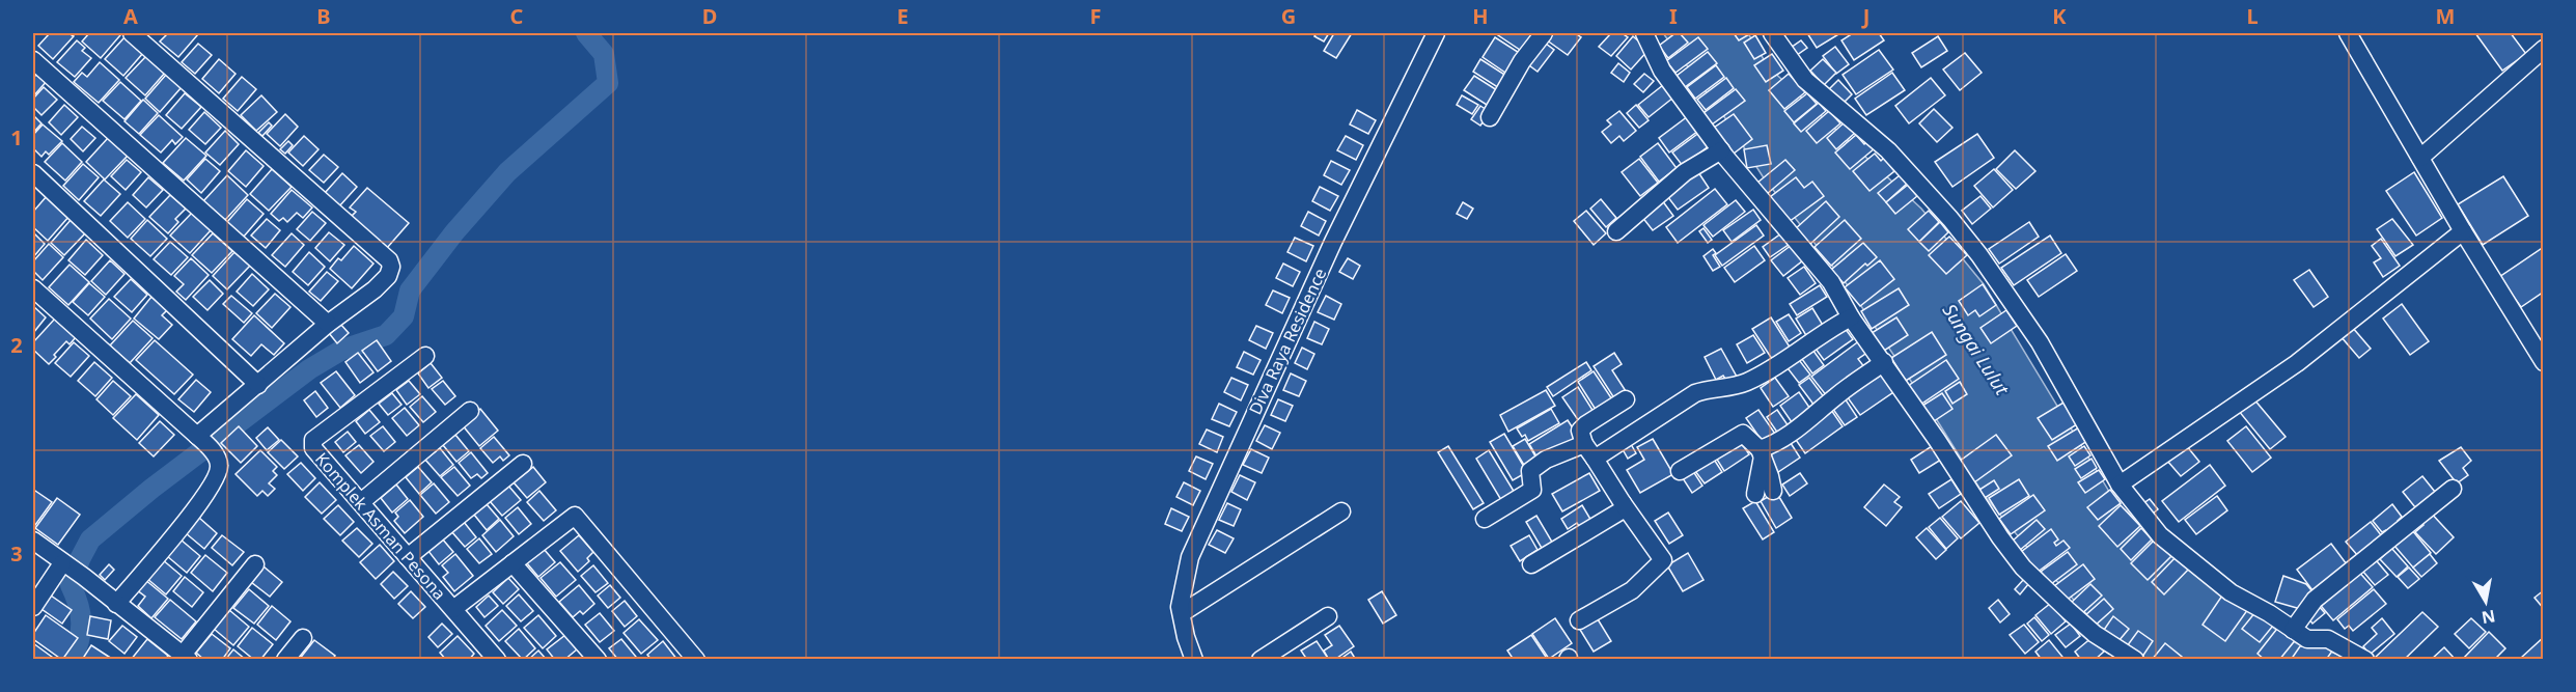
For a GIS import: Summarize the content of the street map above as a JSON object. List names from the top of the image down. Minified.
{"streets":{"street":["Diva Raya Residence","Komplek Asman Pesona"]},"water":["Sungai Lulut"],"north":"bottom","grid":{"columns":["A","B","C","D","E","F","G","H","I","J","K","L","M"],"rows":["1","2","3"]}}
